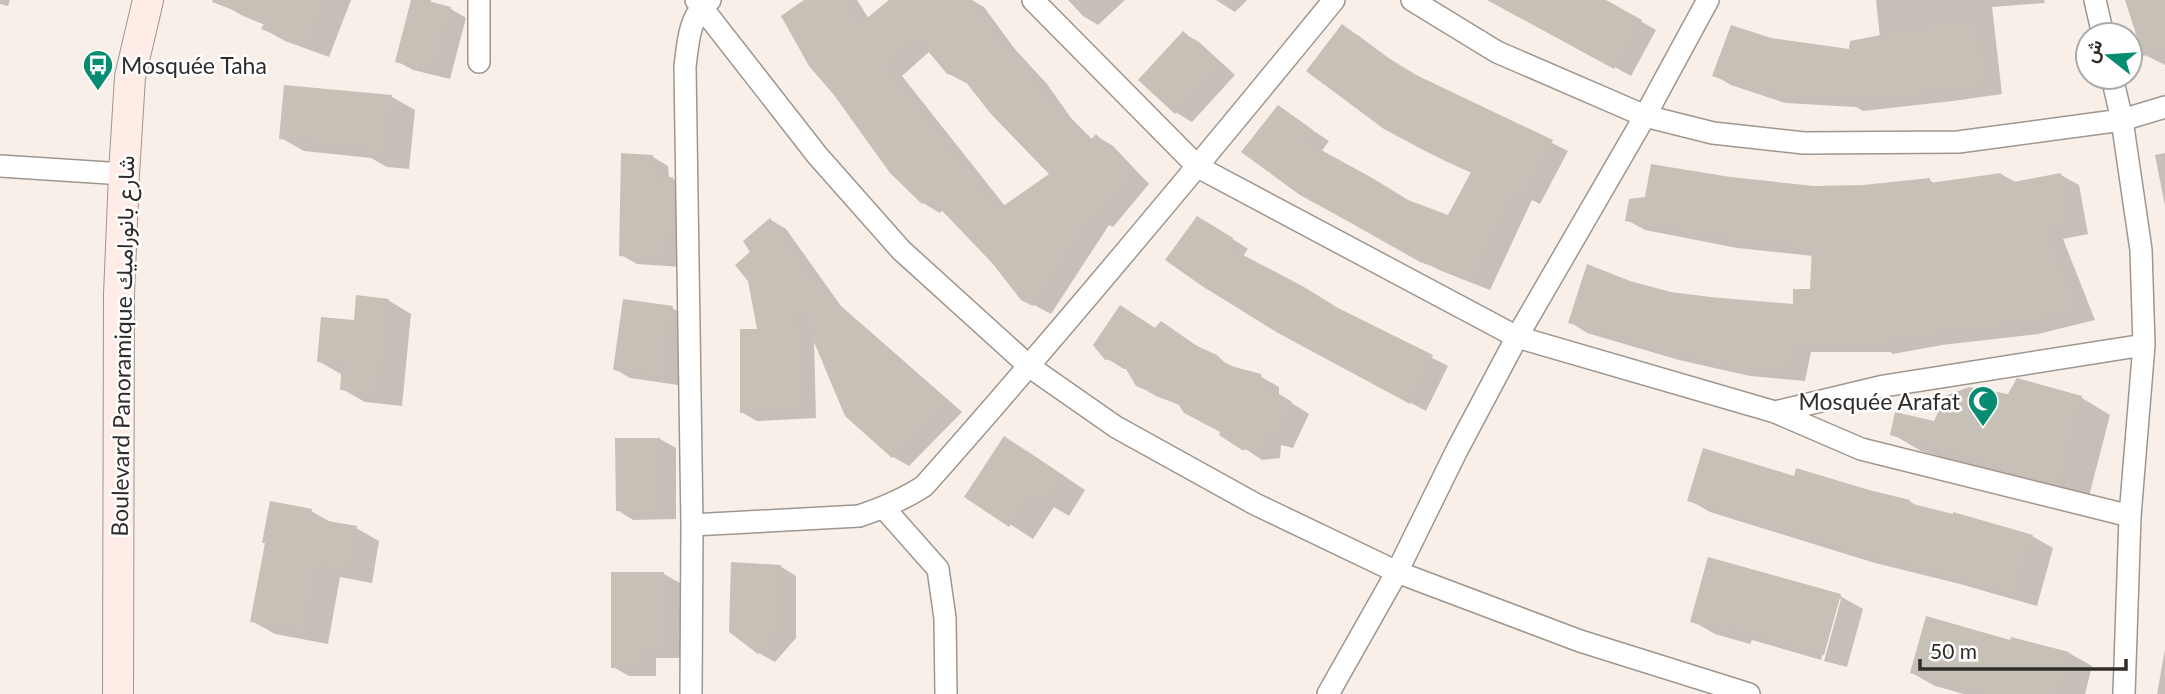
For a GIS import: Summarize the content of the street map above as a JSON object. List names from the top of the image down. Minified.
{"streets":{"main road":["Boulevard Panoramique شارع بانوراميك"]},"places":{"bus stop":["Mosquée Taha"],"mosque":["Mosquée Arafat"]},"scale_bar":"50 m","north":"left"}
